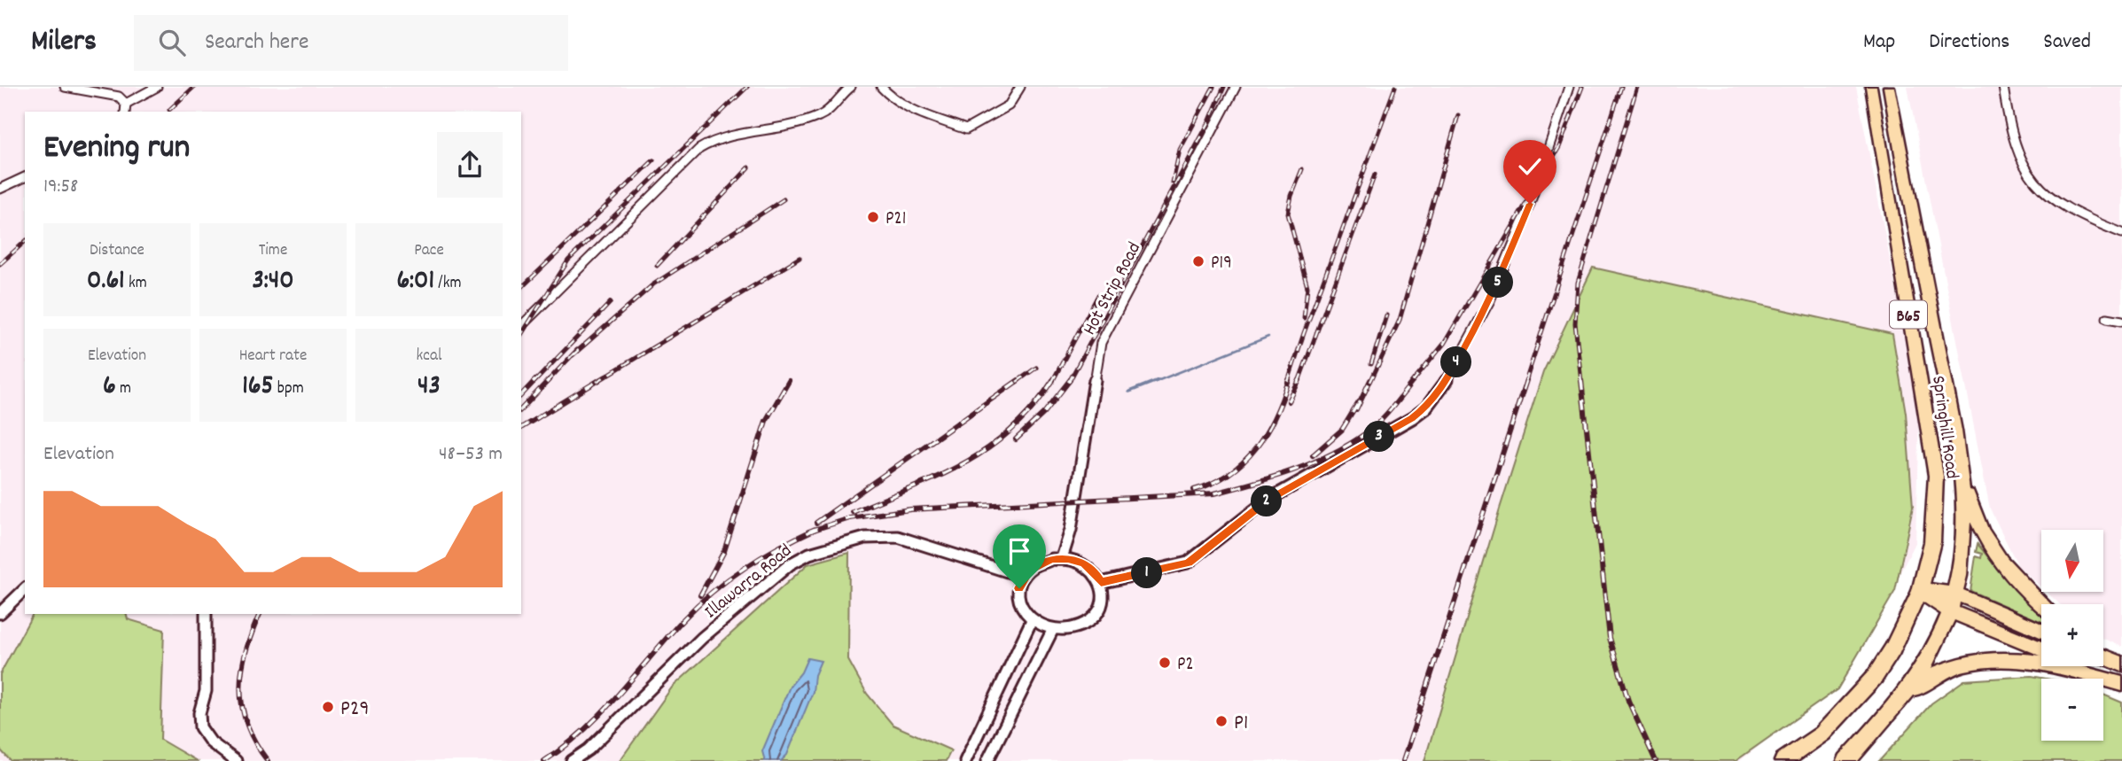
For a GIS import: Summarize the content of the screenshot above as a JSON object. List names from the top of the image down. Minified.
{"streets":{"main road":["B65","Springhill Road"],"street":["Hot Strip Road","Illawarra Road"]},"crossings":[["Hot Strip Road","Illawarra Road"]],"places":["P21","P19","P2","P29","P1"],"north":"bottom","page":{"header":"Milers","search":"Search here","nav":["Map","Directions","Saved"],"heading":["Evening run","19:58"],"stats":[["Distance","0.61 km"],["Time","3:40"],["Pace","6:01 /km"],["Elevation","6 m"],["Heart rate","165 bpm"],["kcal","43"]],"pins":["5","4","3","2","1"],"chart":["Elevation","48–53 m"],"map_buttons":["+","−"]}}
